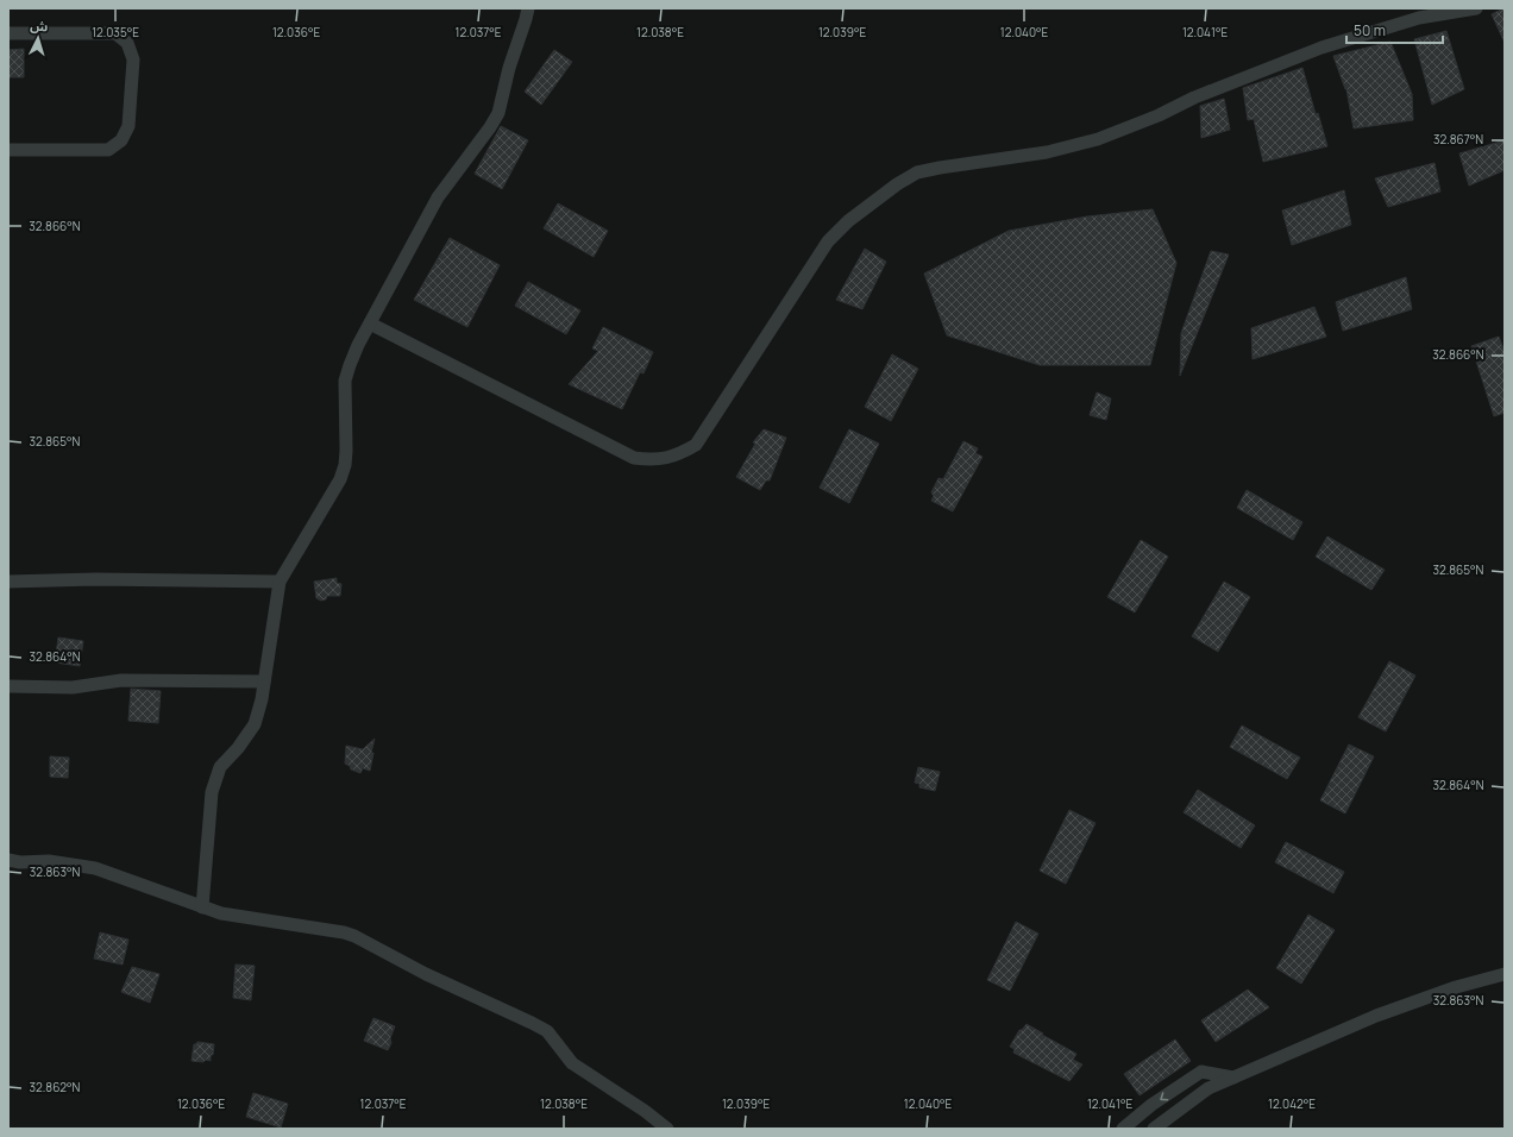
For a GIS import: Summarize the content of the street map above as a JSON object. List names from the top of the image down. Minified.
{"scale_bar":"50 m","north":"top","coordinates":["12.035°E","12.036°E","12.037°E","12.038°E","12.039°E","12.040°E","12.041°E","32.867°N","32.866°N","32.865°N","32.864°N","32.863°N","32.862°N","12.042°E"]}
